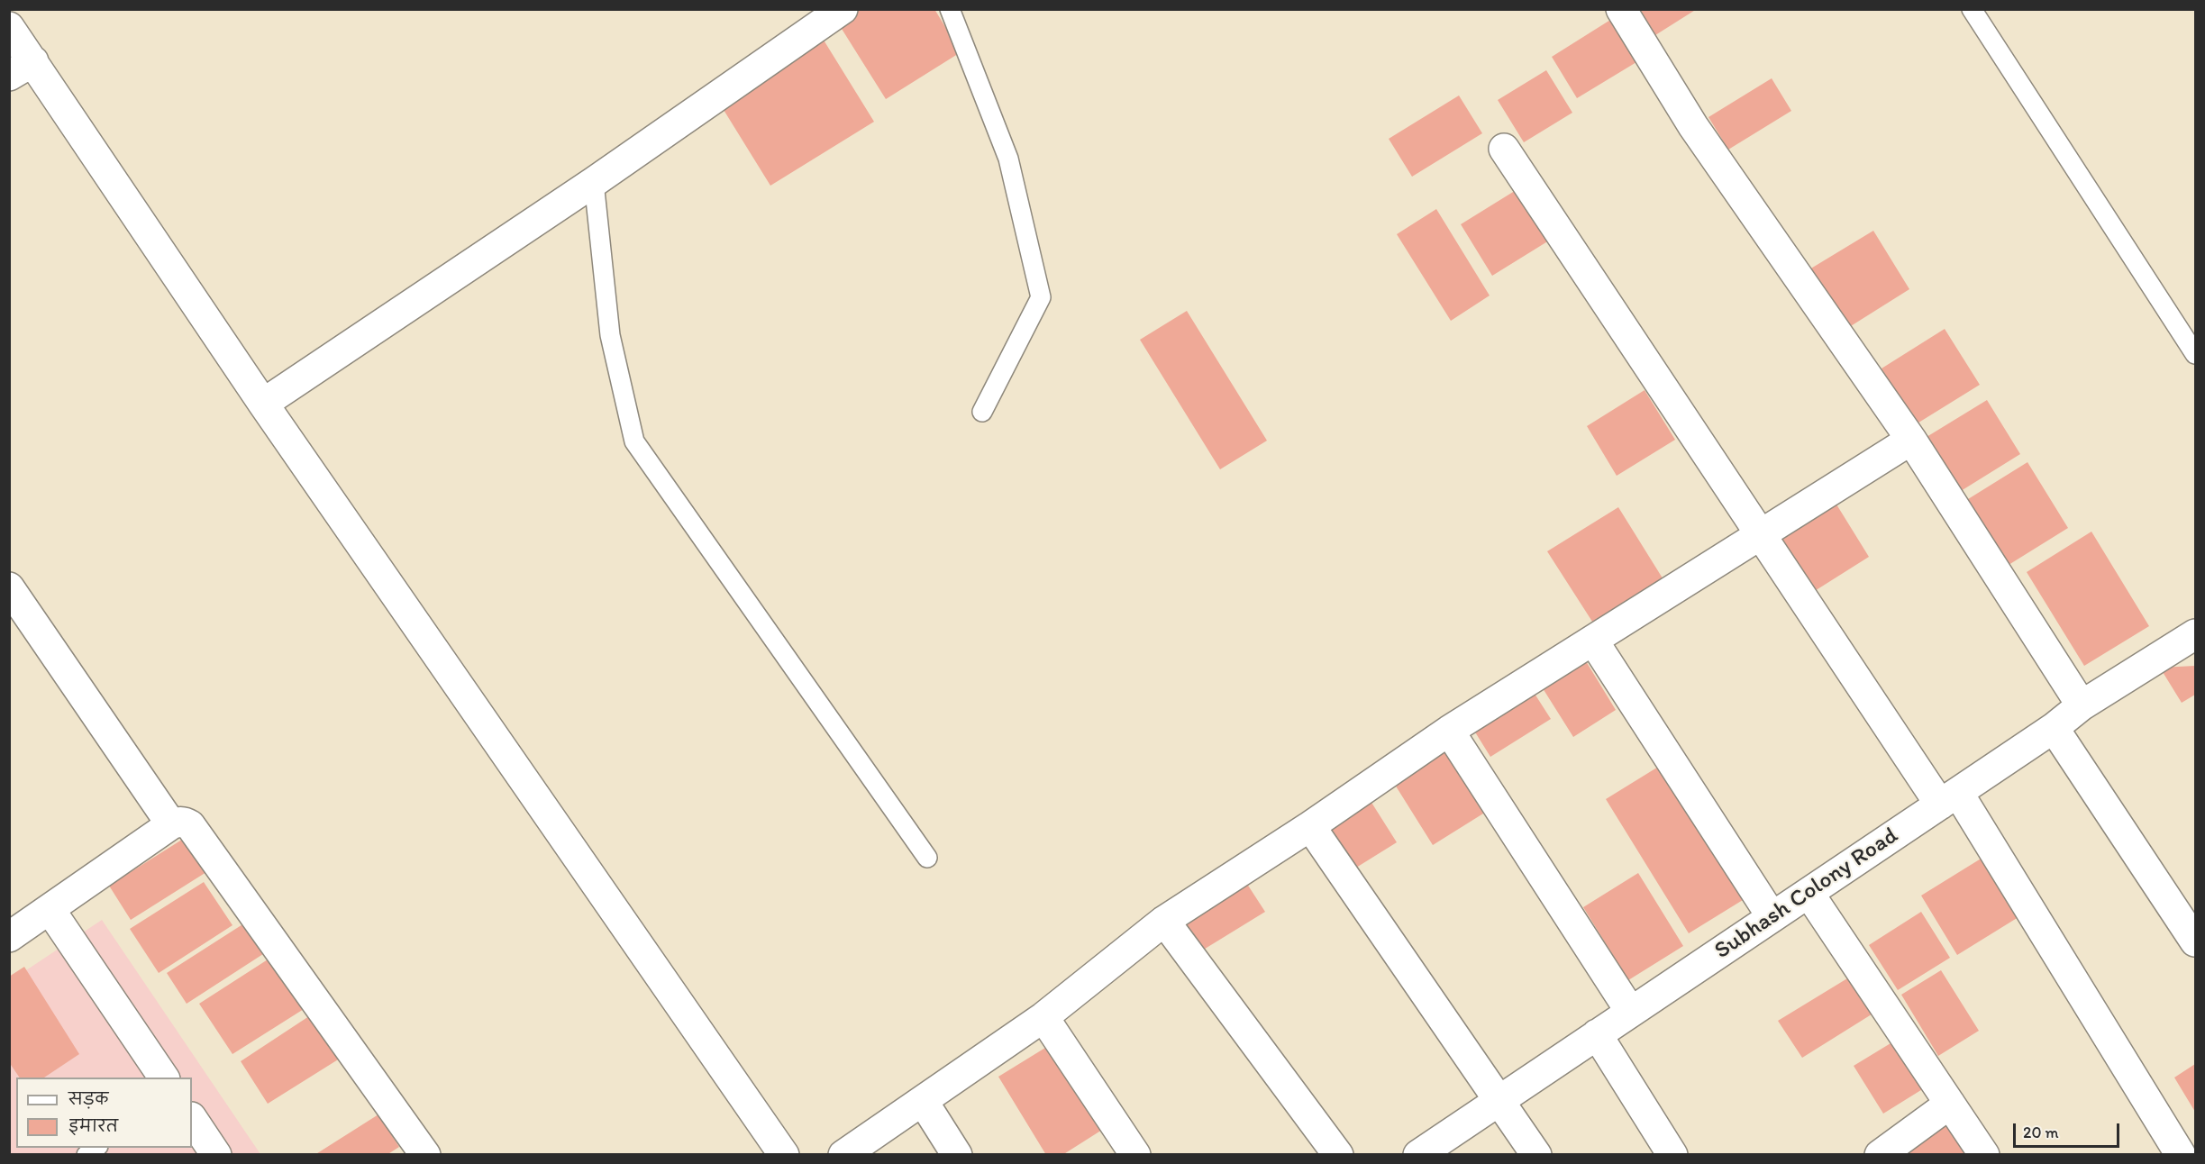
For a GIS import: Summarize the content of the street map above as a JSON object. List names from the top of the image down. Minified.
{"streets":{"street":["Subhash Colony Road"]},"legend":["सड़क","इमारत"],"scale_bar":"20 m"}
